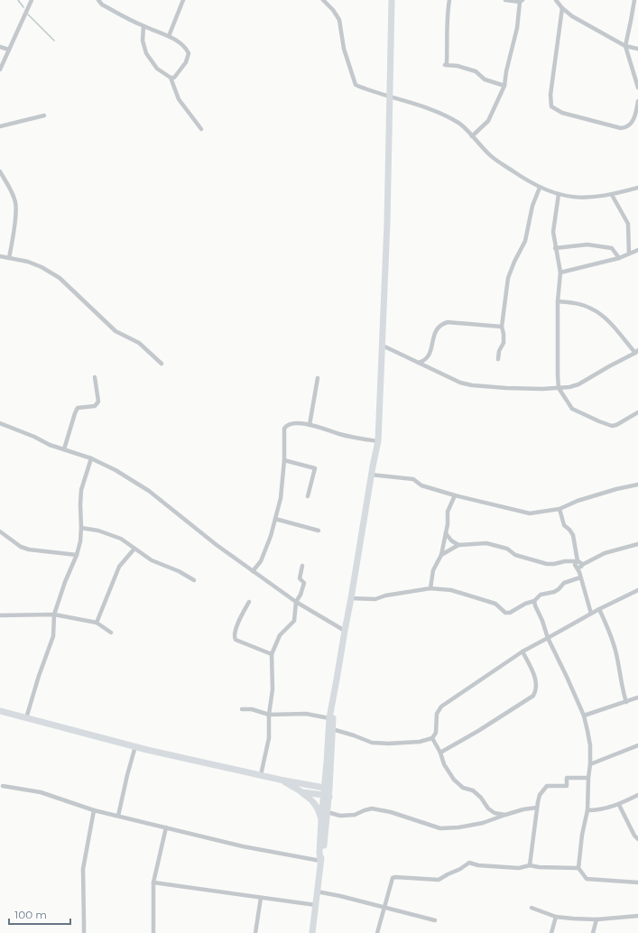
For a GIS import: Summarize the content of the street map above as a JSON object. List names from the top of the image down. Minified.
{"scale_bar":"100 m"}
